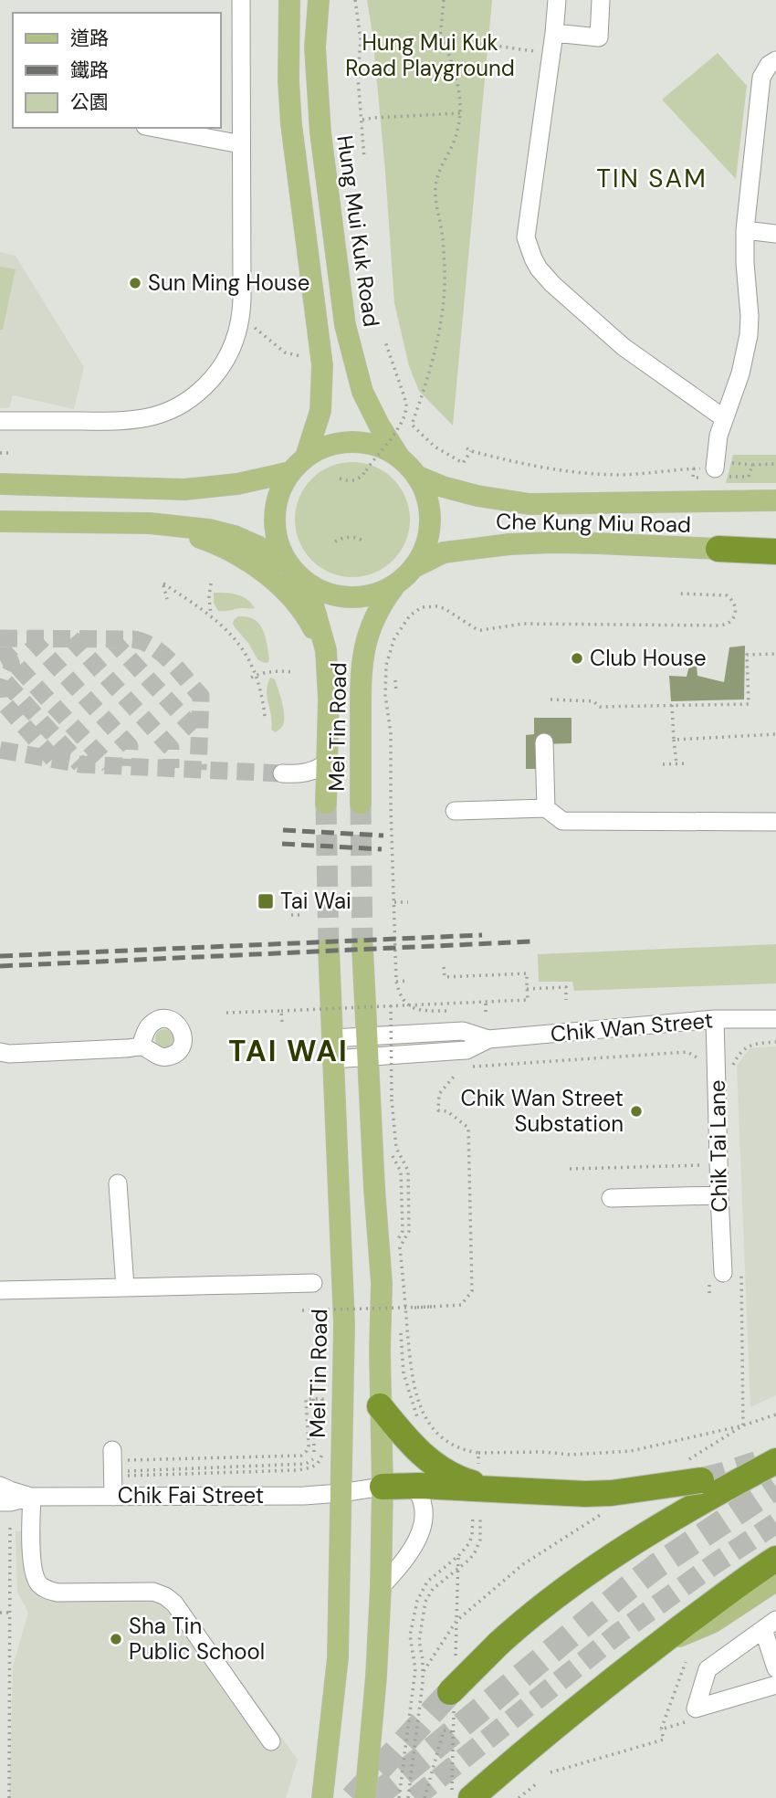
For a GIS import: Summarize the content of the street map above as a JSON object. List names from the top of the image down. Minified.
{"streets":{"main road":["Hung Mui Kuk Road","Che Kung Miu Road","Mei Tin Road"],"street":["Chik Wan Street","Chik Tai Lane","Chik Fai Street"]},"crossings":[["Hung Mui Kuk Road","Che Kung Miu Road"],["Hung Mui Kuk Road","Mei Tin Road"],["Che Kung Miu Road","Mei Tin Road"],["Mei Tin Road","Chik Wan Street"],["Mei Tin Road","Chik Fai Street"],["Chik Wan Street","Chik Tai Lane"]],"districts":["TIN SAM","TAI WAI"],"parks":["Hung Mui Kuk Road Playground"],"places":{"other":["Sun Ming House","Club House","Chik Wan Street Substation","Sha Tin Public School"],"transit":["Tai Wai"]},"legend":["道路","鐵路","公園"]}
